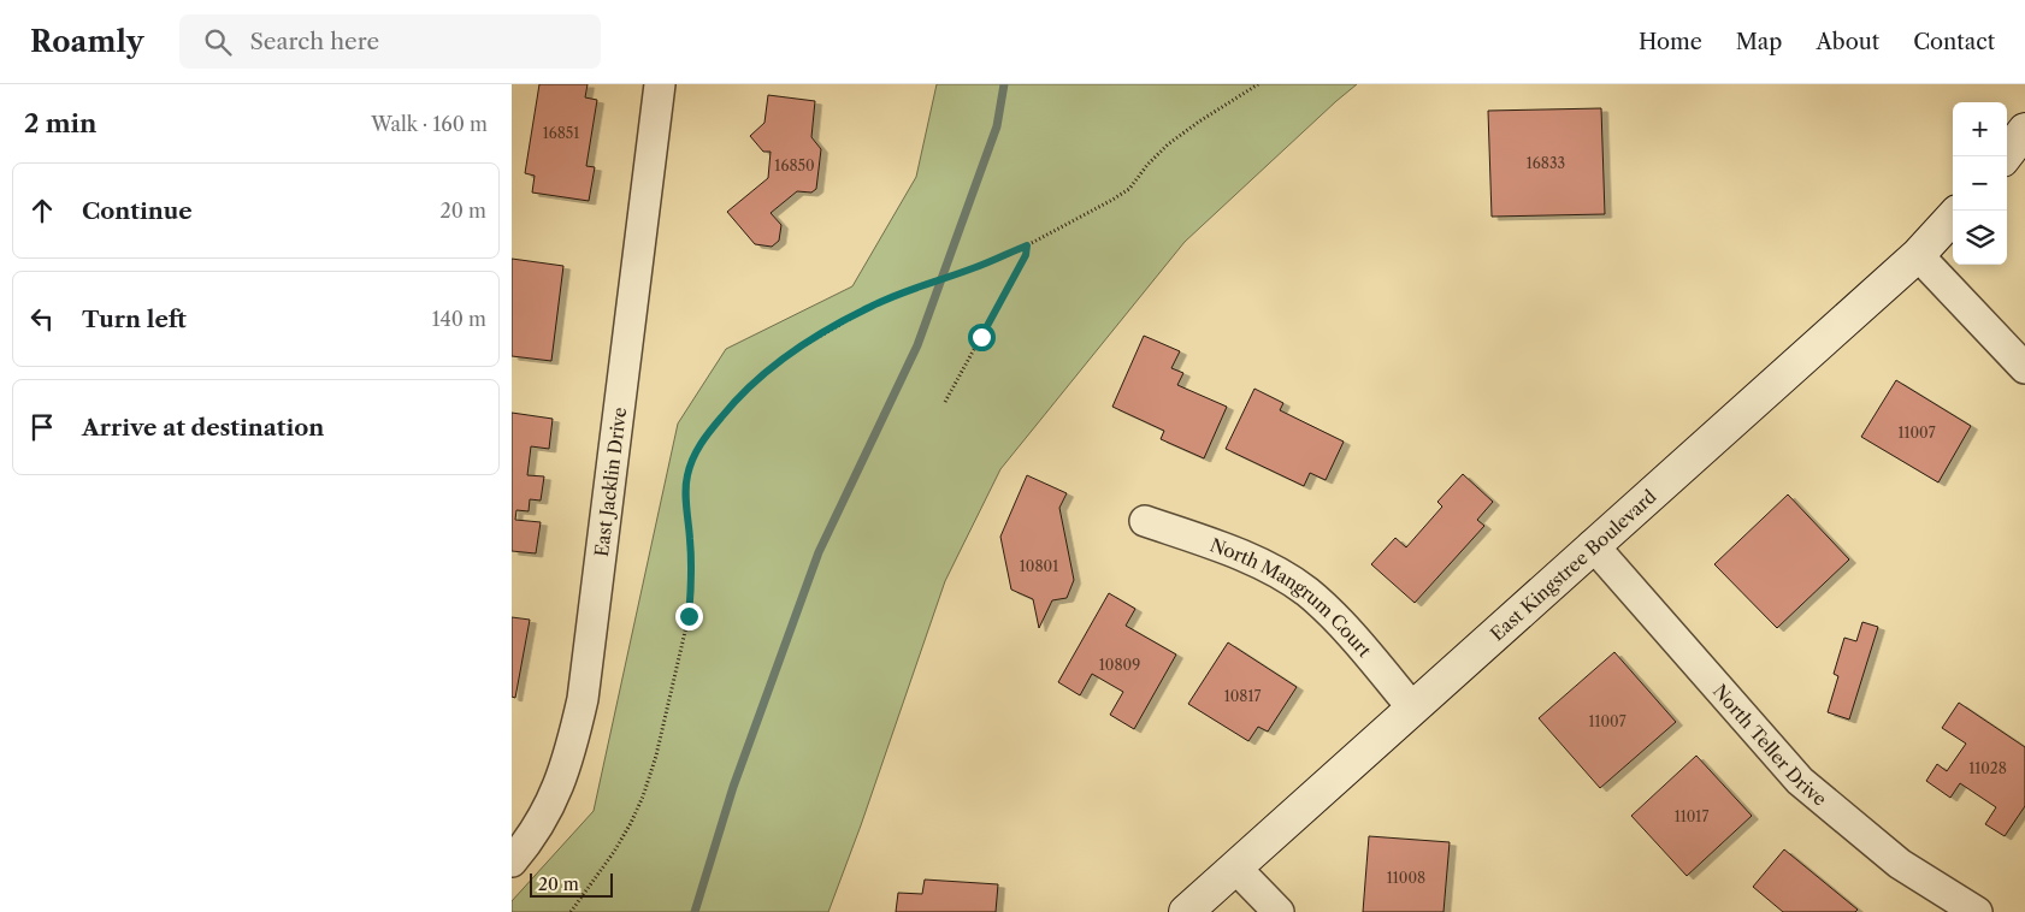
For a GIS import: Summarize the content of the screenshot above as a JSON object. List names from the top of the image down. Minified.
{"streets":{"street":["East Jacklin Drive","East Kingstree Boulevard","North Mangrum Court","North Teller Drive"]},"crossings":[["East Kingstree Boulevard","North Mangrum Court"],["East Kingstree Boulevard","North Teller Drive"]],"house_numbers":["16851","16833","16850","11007","10801","10809","10817","11007","11028","11017","11008"],"scale_bar":"20 m","page":{"header":"Roamly","search":"Search here","nav":["Home","Map","About","Contact"],"heading":["2 min","Walk · 160 m"],"map_buttons":["+","−"],"list":[["Continue","20 m"],["Turn left","140 m"],"Arrive at destination"],"scale":"20 m"}}
